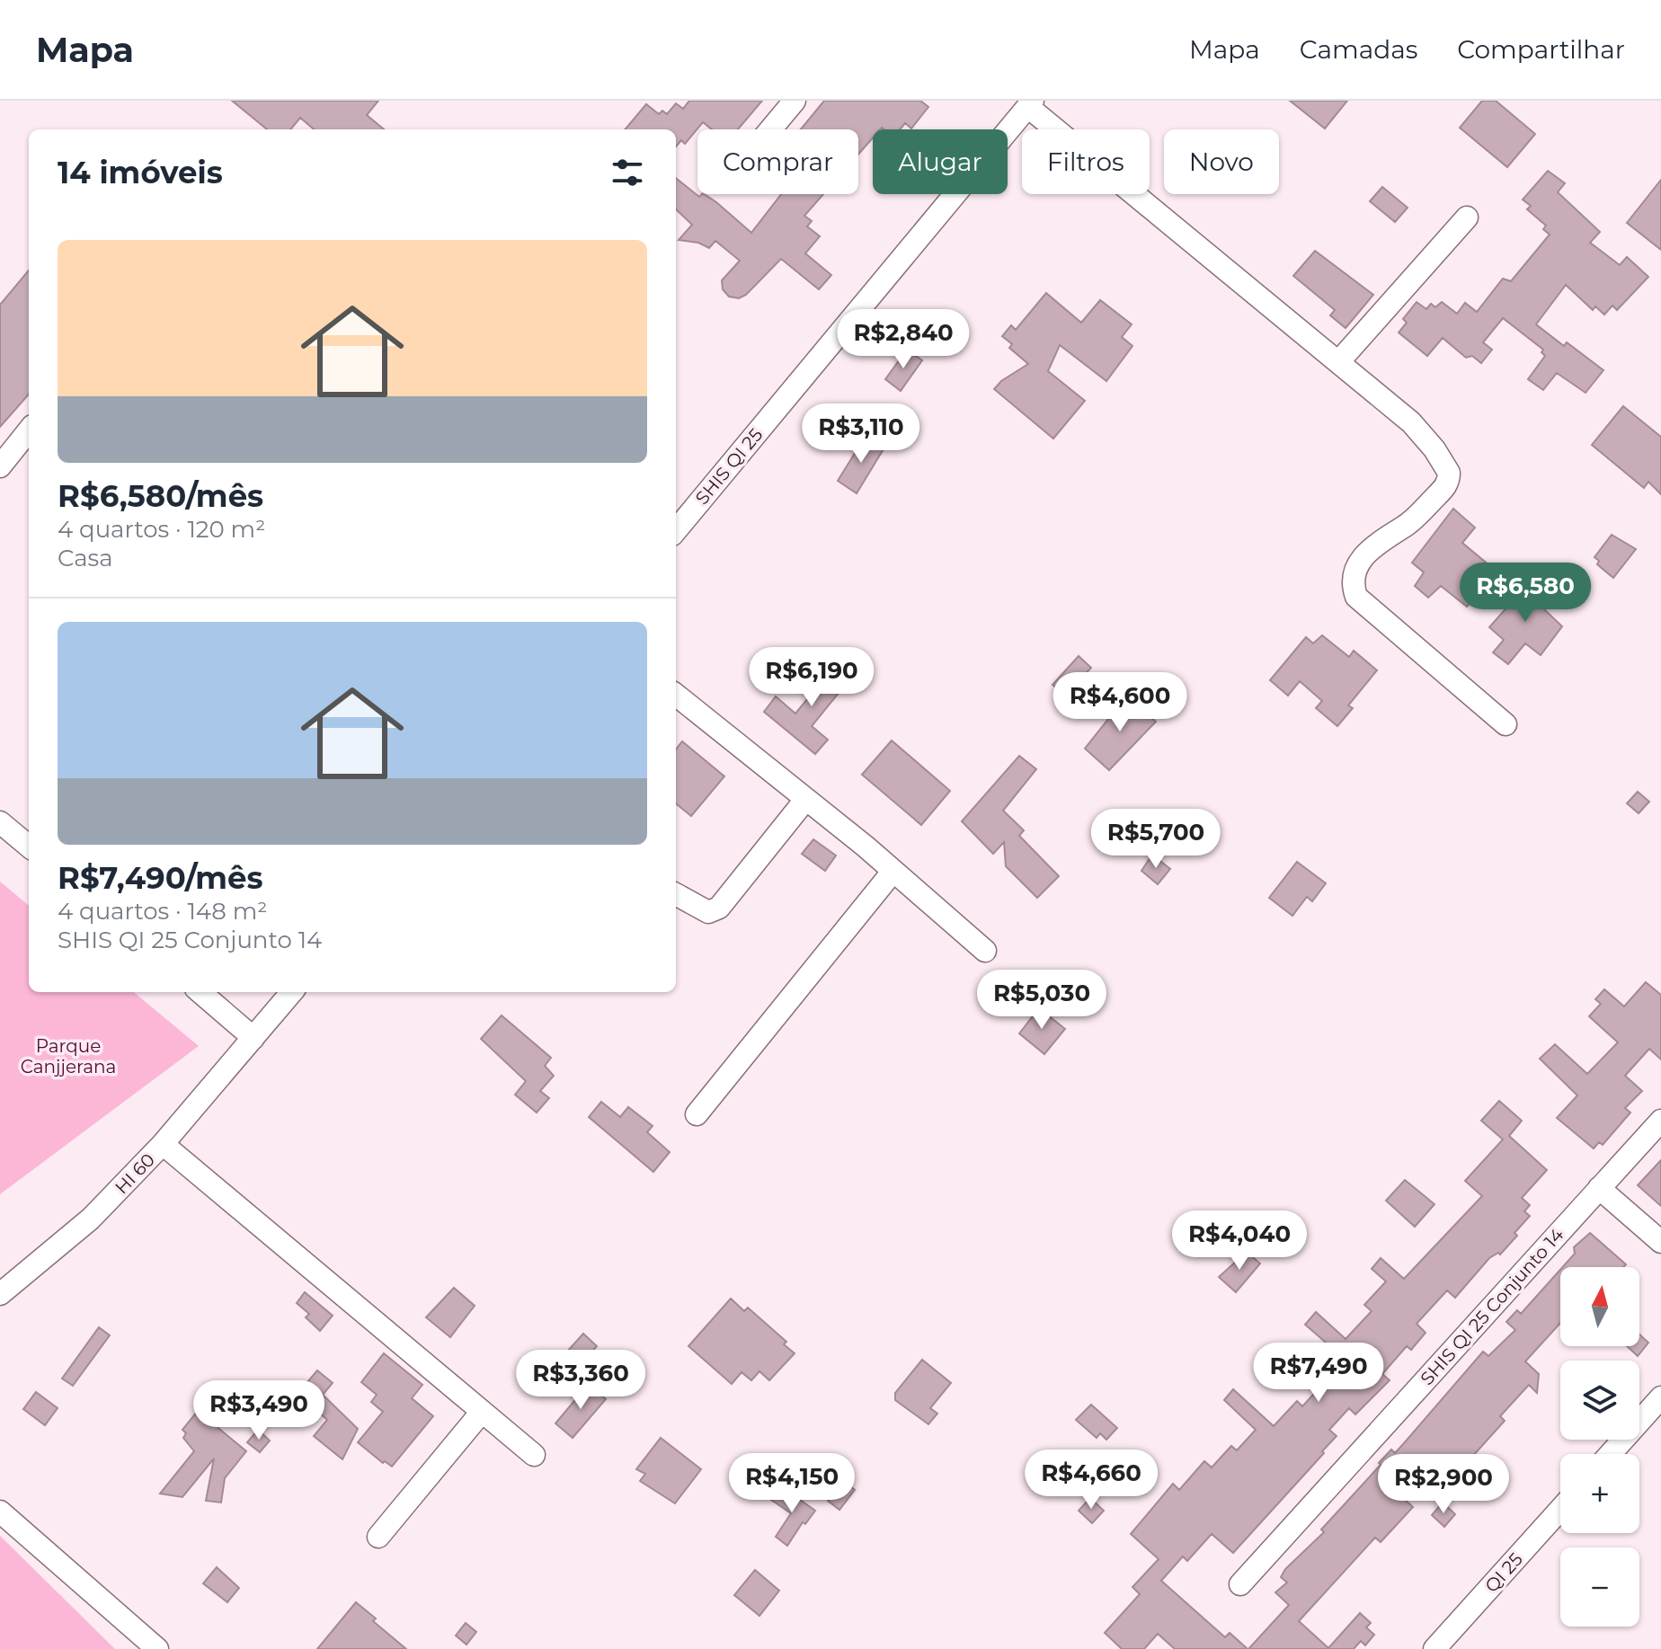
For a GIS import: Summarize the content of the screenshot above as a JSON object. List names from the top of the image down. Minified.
{"streets":{"street":["SHIS QI 25","HI 60","SHIS QI 25 Conjunto 14","QI 25"]},"parks":["Parque Canjjerana"],"north":"top","page":{"header":"Mapa","nav":["Mapa","Camadas","Compartilhar"],"chip":["Comprar","Alugar","Filtros","Novo"],"heading":"14 imóveis","list":[{"name":"R$6,580/mês","note":"4 quartos · 120 m² · Casa"},{"name":"R$7,490/mês","note":"4 quartos · 148 m² · SHIS QI 25 Conjunto 14"}],"price":["R$2,840","R$3,110","R$6,580","R$6,190","R$4,600","R$5,700","R$5,030","R$4,040","R$7,490","R$3,360","R$3,490","R$4,660","R$4,150","R$2,900"],"map_buttons":["+","−"]}}
